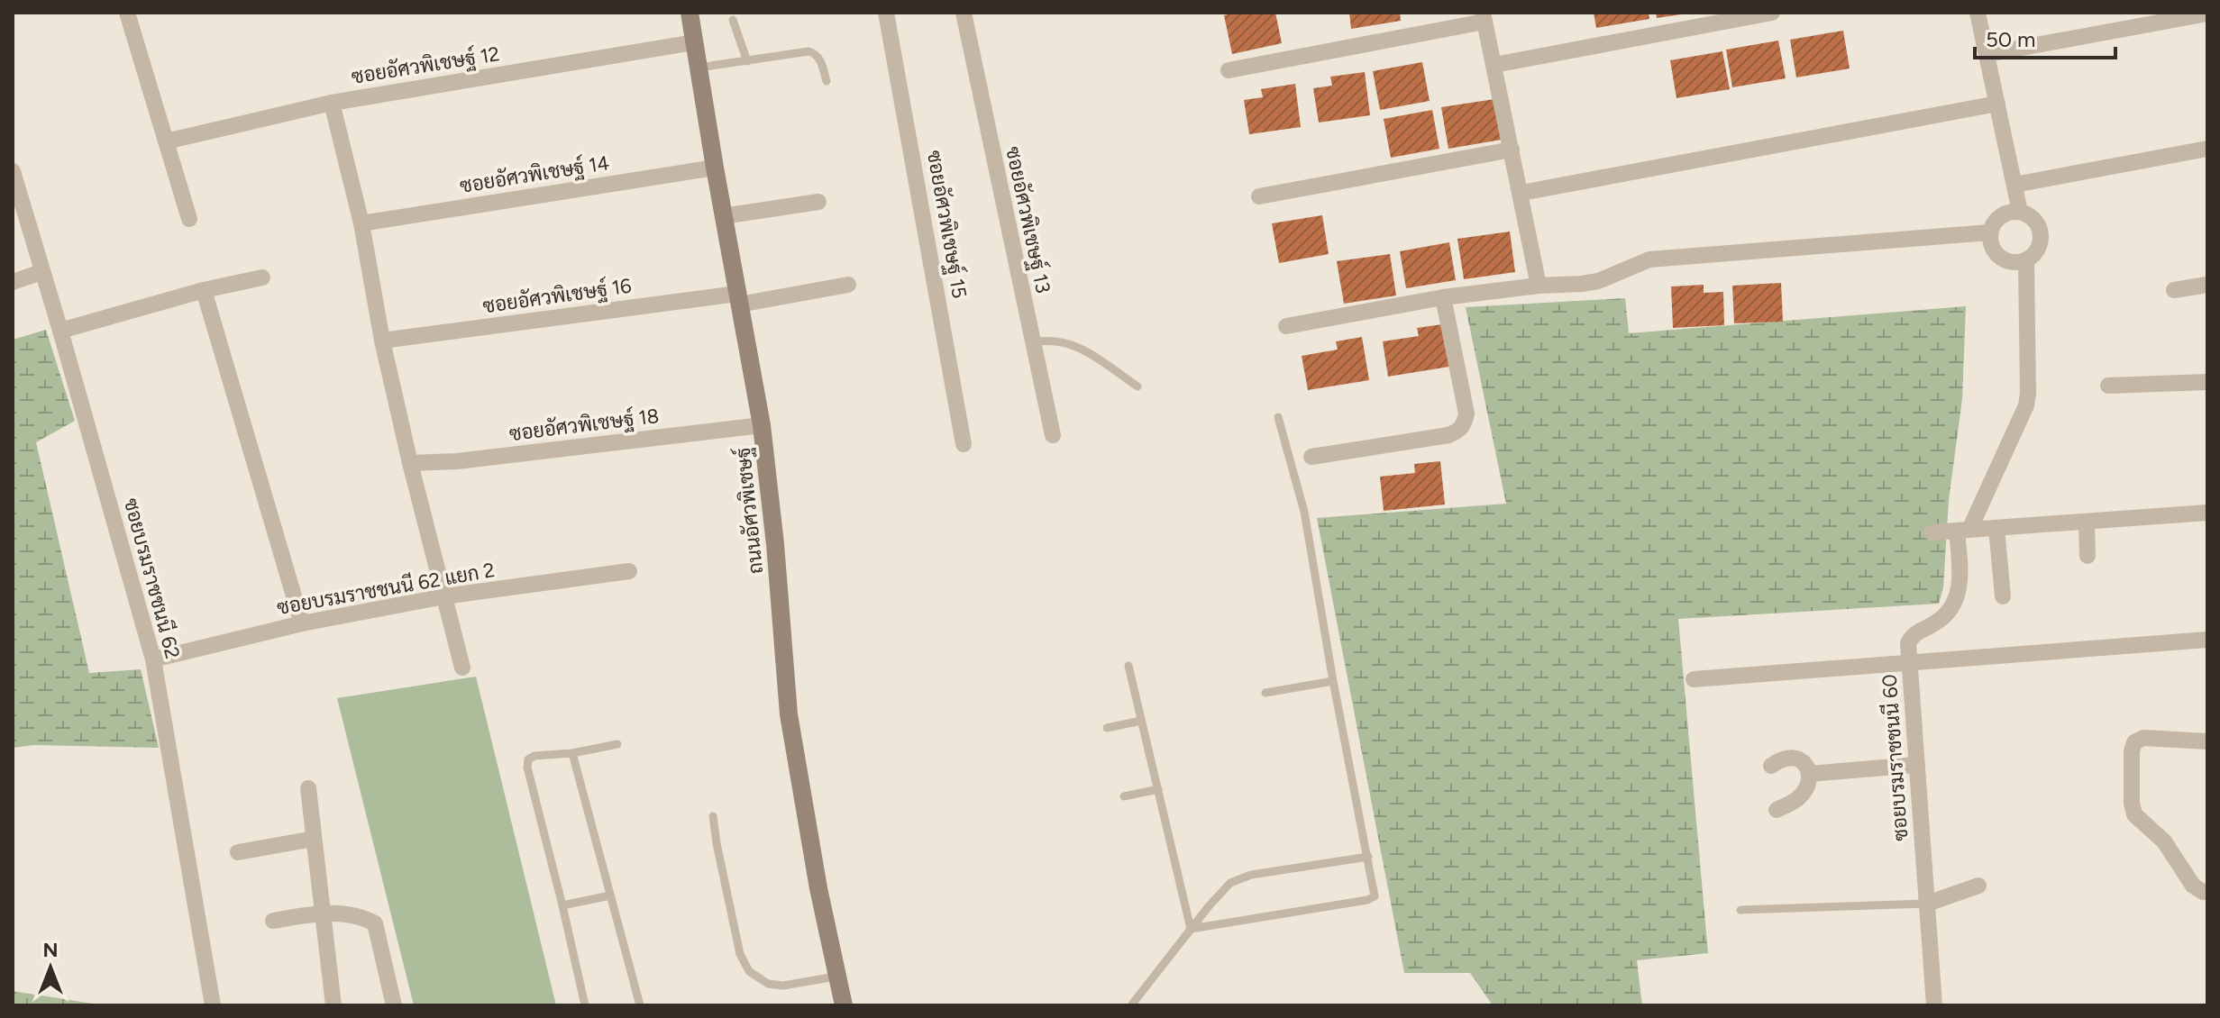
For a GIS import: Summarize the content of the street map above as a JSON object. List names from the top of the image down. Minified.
{"streets":{"street":["ซอยอัศวพิเชษฐ์ 12","ซอยอัศวพิเชษฐ์ 14","ซอยอัศวพิเชษฐ์ 13","ซอยอัศวพิเชษฐ์ 15","ซอยอัศวพิเชษฐ์ 16","ซอยอัศวพิเชษฐ์ 18","ถนนอัศวพิเชษฐ์","ซอยบรมราชชนนี 62","ซอยบรมราชชนนี 62 แยก 2","ซอยบรมราชชนนี 60"]},"crossings":[["ซอยอัศวพิเชษฐ์ 12","ถนนอัศวพิเชษฐ์"],["ซอยอัศวพิเชษฐ์ 14","ถนนอัศวพิเชษฐ์"],["ซอยอัศวพิเชษฐ์ 16","ถนนอัศวพิเชษฐ์"],["ซอยอัศวพิเชษฐ์ 18","ถนนอัศวพิเชษฐ์"],["ซอยบรมราชชนนี 62","ซอยบรมราชชนนี 62 แยก 2"]],"scale_bar":"50 m","north":"top"}
